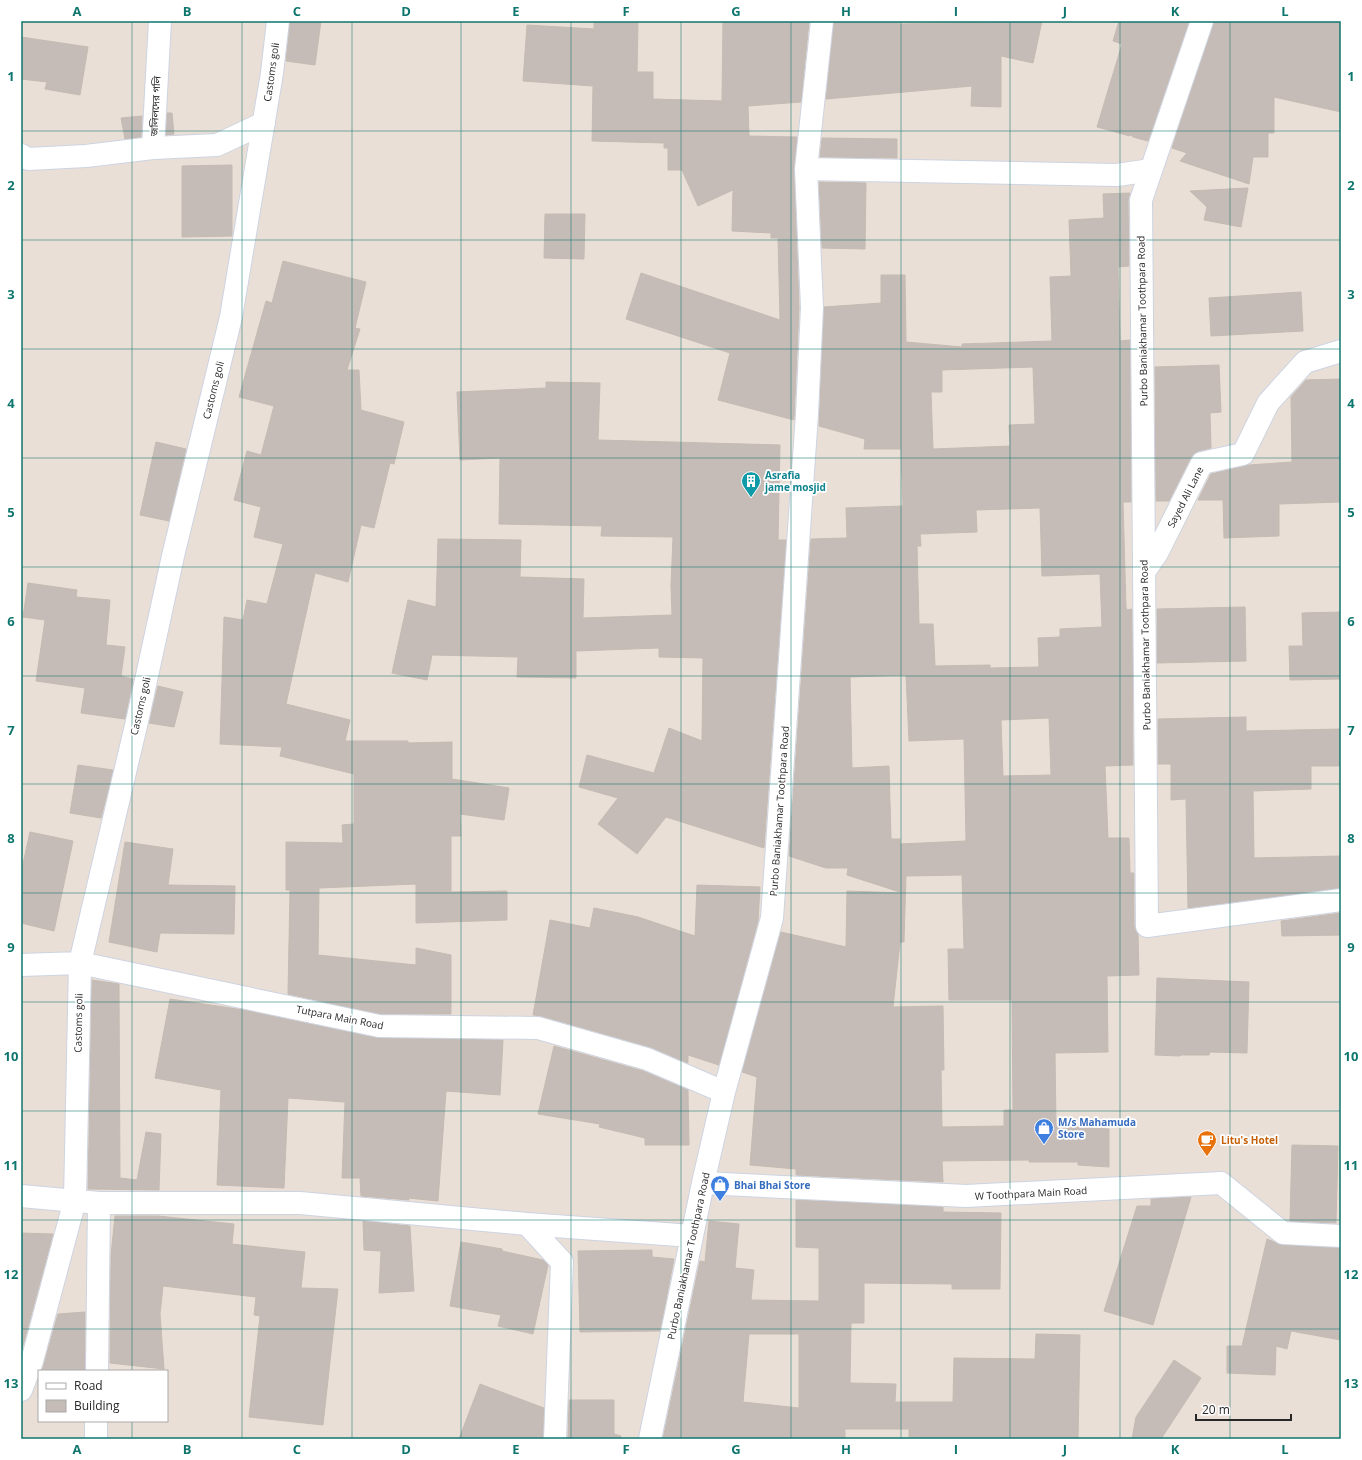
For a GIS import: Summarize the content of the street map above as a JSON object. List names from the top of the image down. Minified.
{"streets":{"street":["Castoms goli","জলিলদের গলি","Purbo Baniakhamar Toothpara Road","Sayed Ali Lane","Tutpara Main Road","W Toothpara Main Road"]},"crossings":[["Castoms goli","জলিলদের গলি"],["Castoms goli","Tutpara Main Road"],["Purbo Baniakhamar Toothpara Road","Sayed Ali Lane"],["Purbo Baniakhamar Toothpara Road","Tutpara Main Road"],["Purbo Baniakhamar Toothpara Road","W Toothpara Main Road"]],"places":{"building":["Asrafia jame mosjid"],"shop":["M/s Mahamuda Store","Bhai Bhai Store"],"cafe":["Litu's Hotel"]},"legend":["Road","Building"],"scale_bar":"20 m","grid":{"columns":["A","B","C","D","E","F","G","H","I","J","K","L"],"rows":["1","2","3","4","5","6","7","8","9","10","11","12","13"]}}
